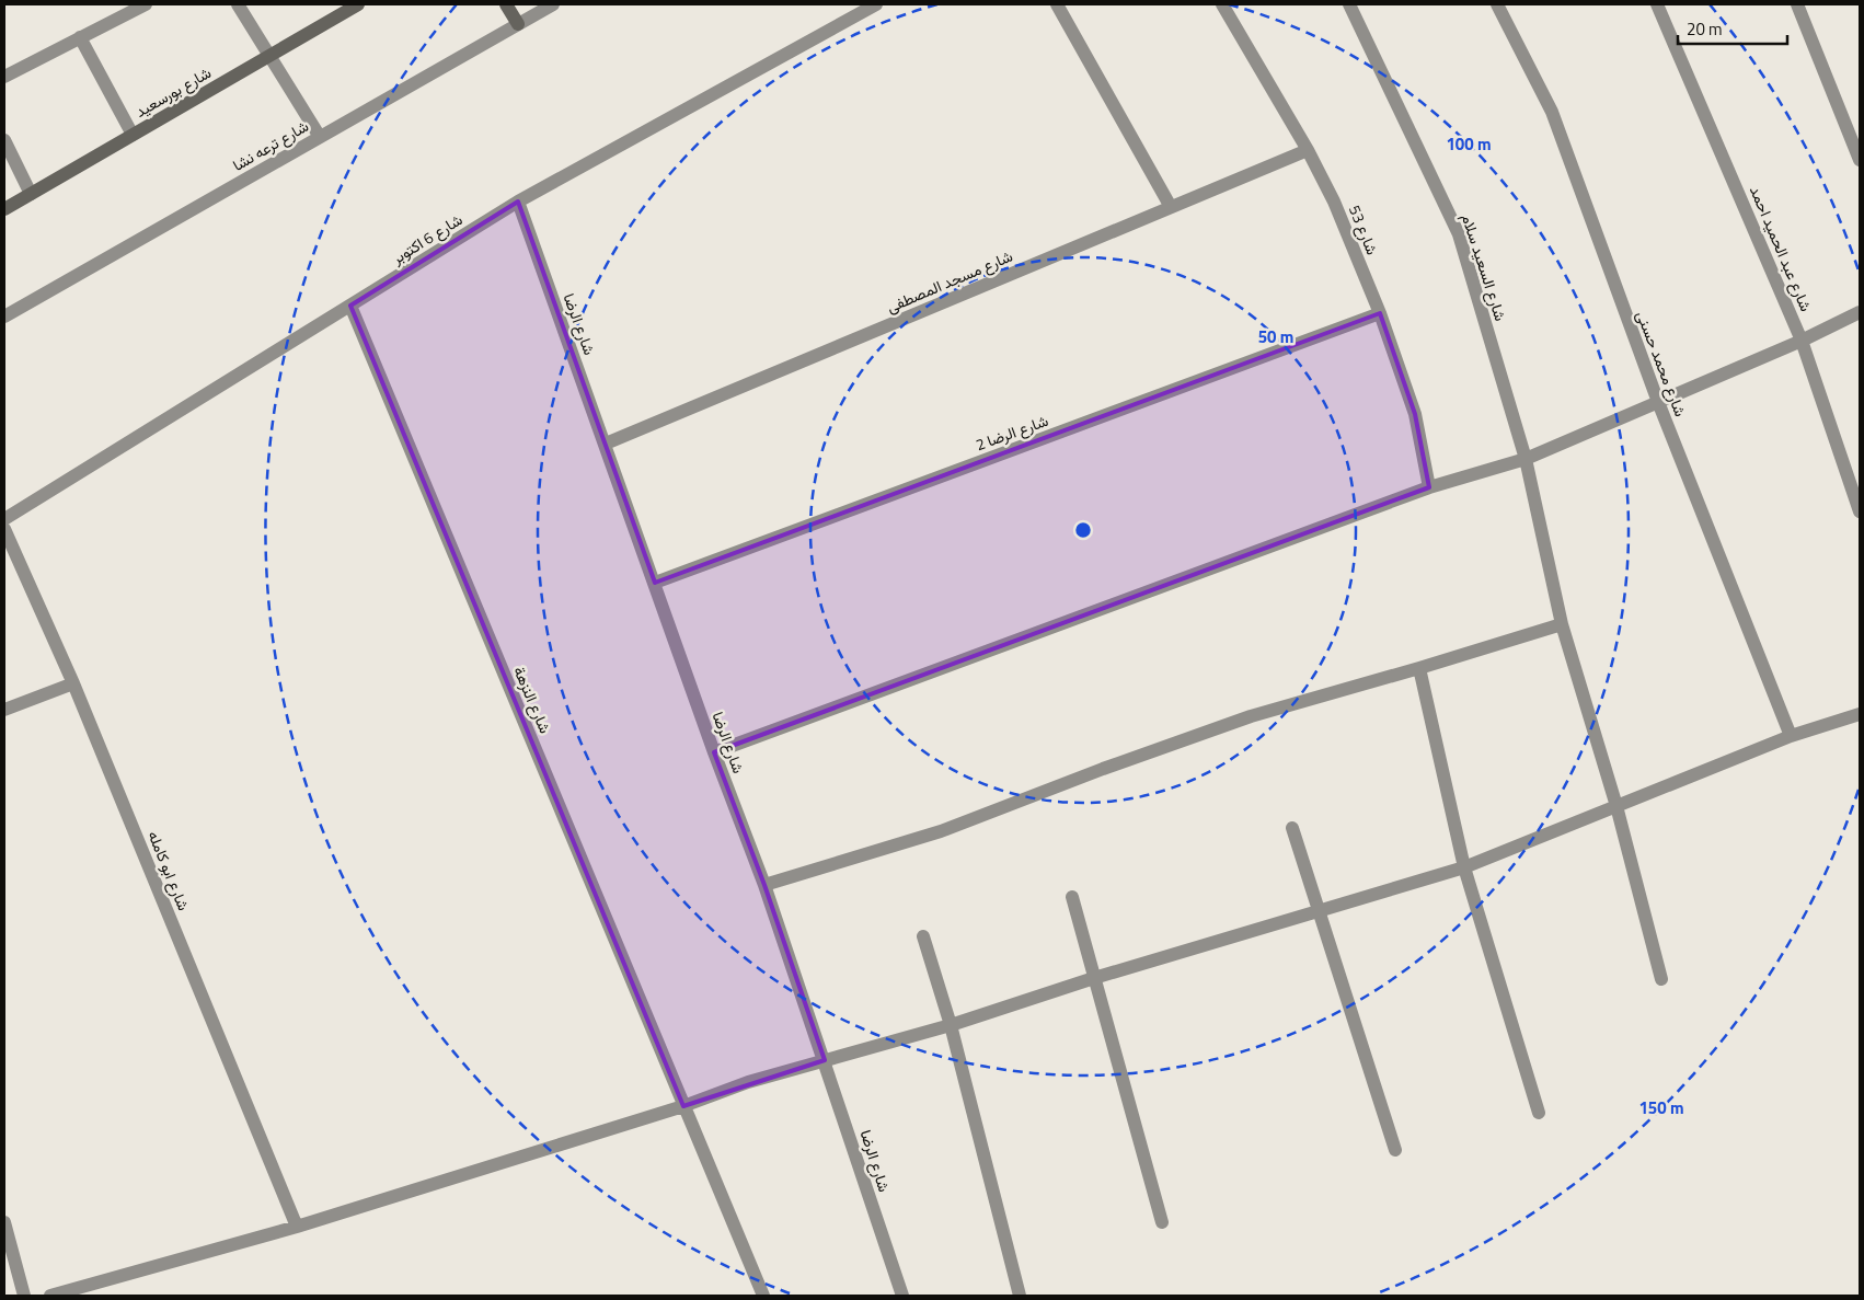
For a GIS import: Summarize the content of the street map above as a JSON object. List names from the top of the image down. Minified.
{"streets":{"street":["شارع بورسعيد","شارع ترعه نشا","شارع 53","شارع 6 اكتوبر","شارع عبد الحميد احمد","شارع السعيد سلام","شارع مسجد المصطفى","شارع الرضا","شارع محمد حسنى","شارع الرضا 2","شارع النزهة","شارع ابو كامله"]},"crossings":[["شارع 53","شارع مسجد المصطفى"],["شارع 53","شارع الرضا 2"],["شارع 6 اكتوبر","شارع الرضا"],["شارع 6 اكتوبر","شارع النزهة"],["شارع مسجد المصطفى","شارع الرضا"],["شارع الرضا","شارع الرضا 2"]],"scale_bar":"20 m","rings":["100 m","50 m","150 m"]}
